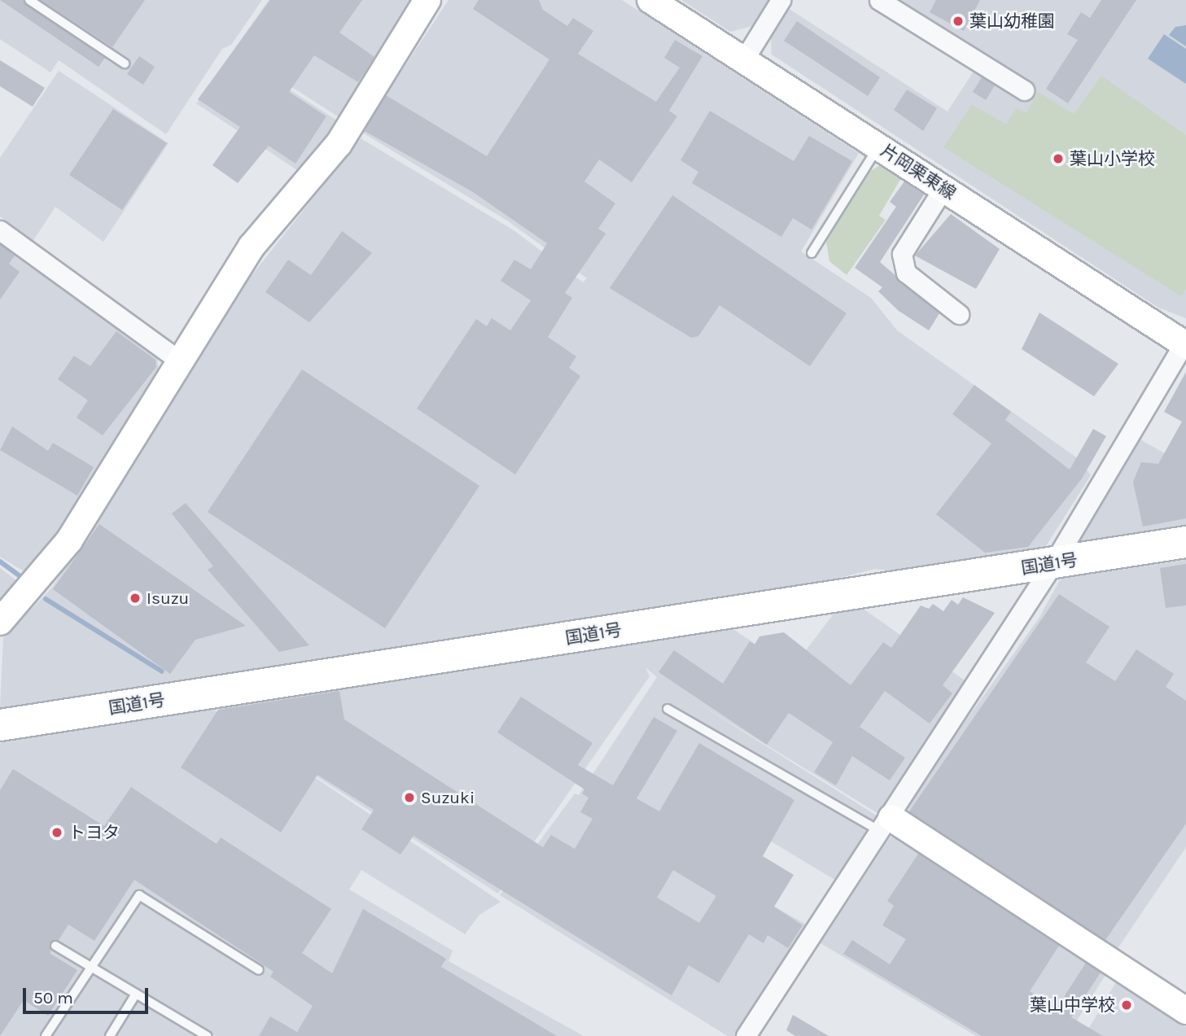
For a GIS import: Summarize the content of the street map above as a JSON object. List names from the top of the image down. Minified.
{"streets":{"highway":["国道1号"],"street":["片岡栗東線"]},"places":["葉山幼稚園","葉山小学校","Isuzu","Suzuki","トヨタ","葉山中学校"],"scale_bar":"50 m"}
